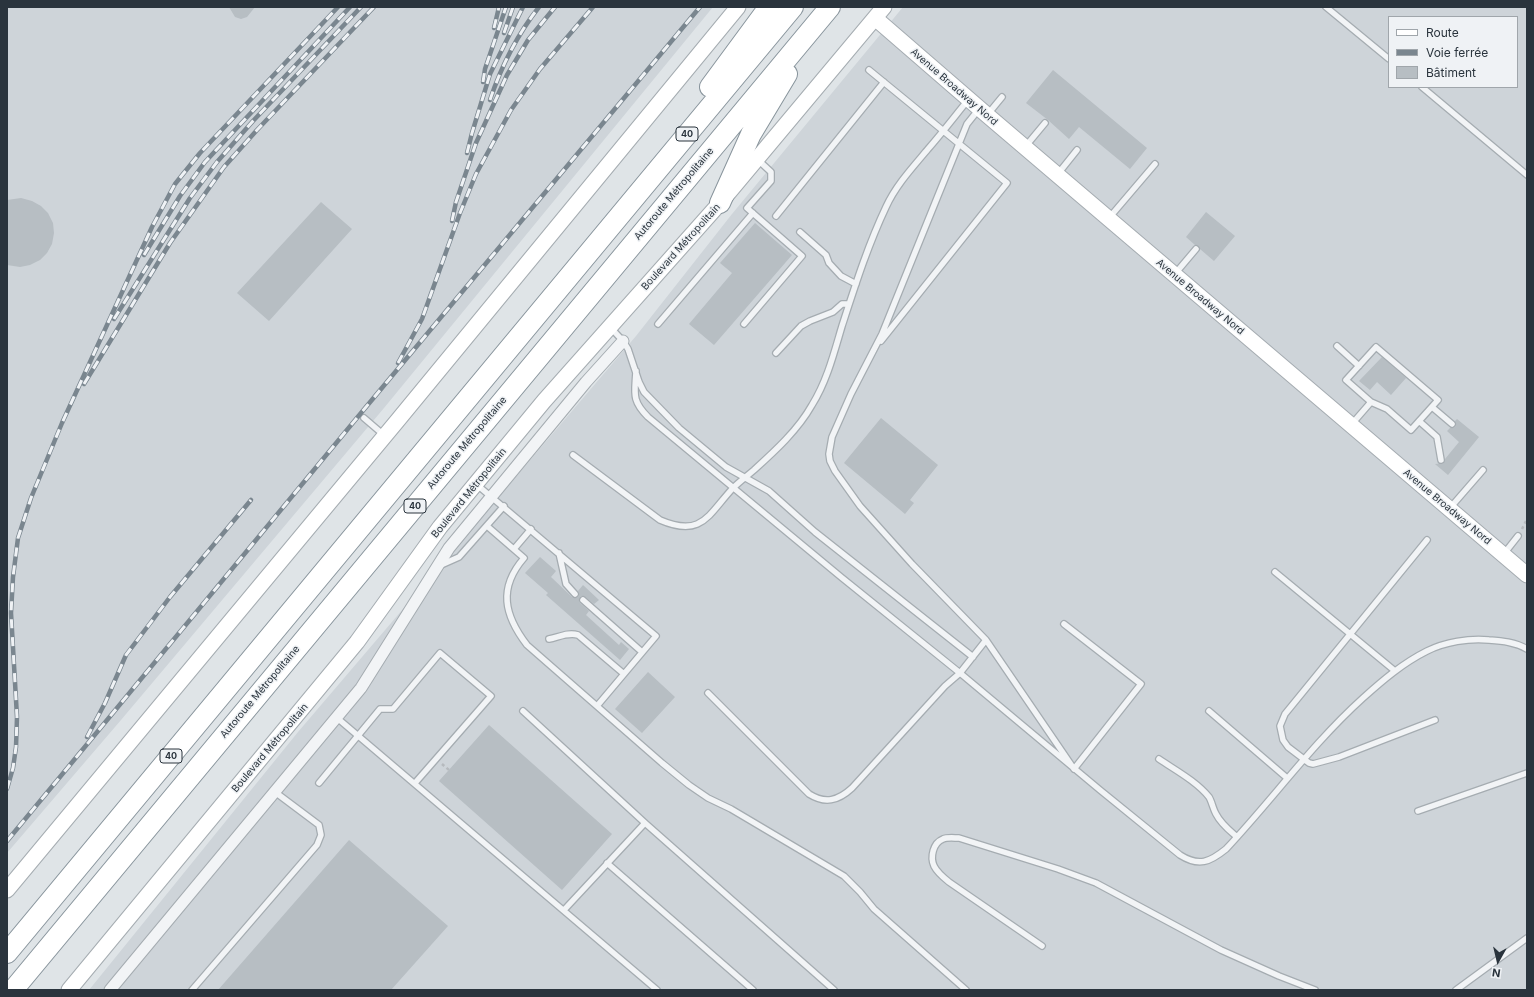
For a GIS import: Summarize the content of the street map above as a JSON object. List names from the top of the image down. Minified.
{"streets":{"highway":["40","Autoroute Métropolitaine"],"main road":["Avenue Broadway Nord","Boulevard Métropolitain"]},"crossings":[["Avenue Broadway Nord","Boulevard Métropolitain"]],"legend":["Route","Voie ferrée","Bâtiment"],"north":"bottom"}
